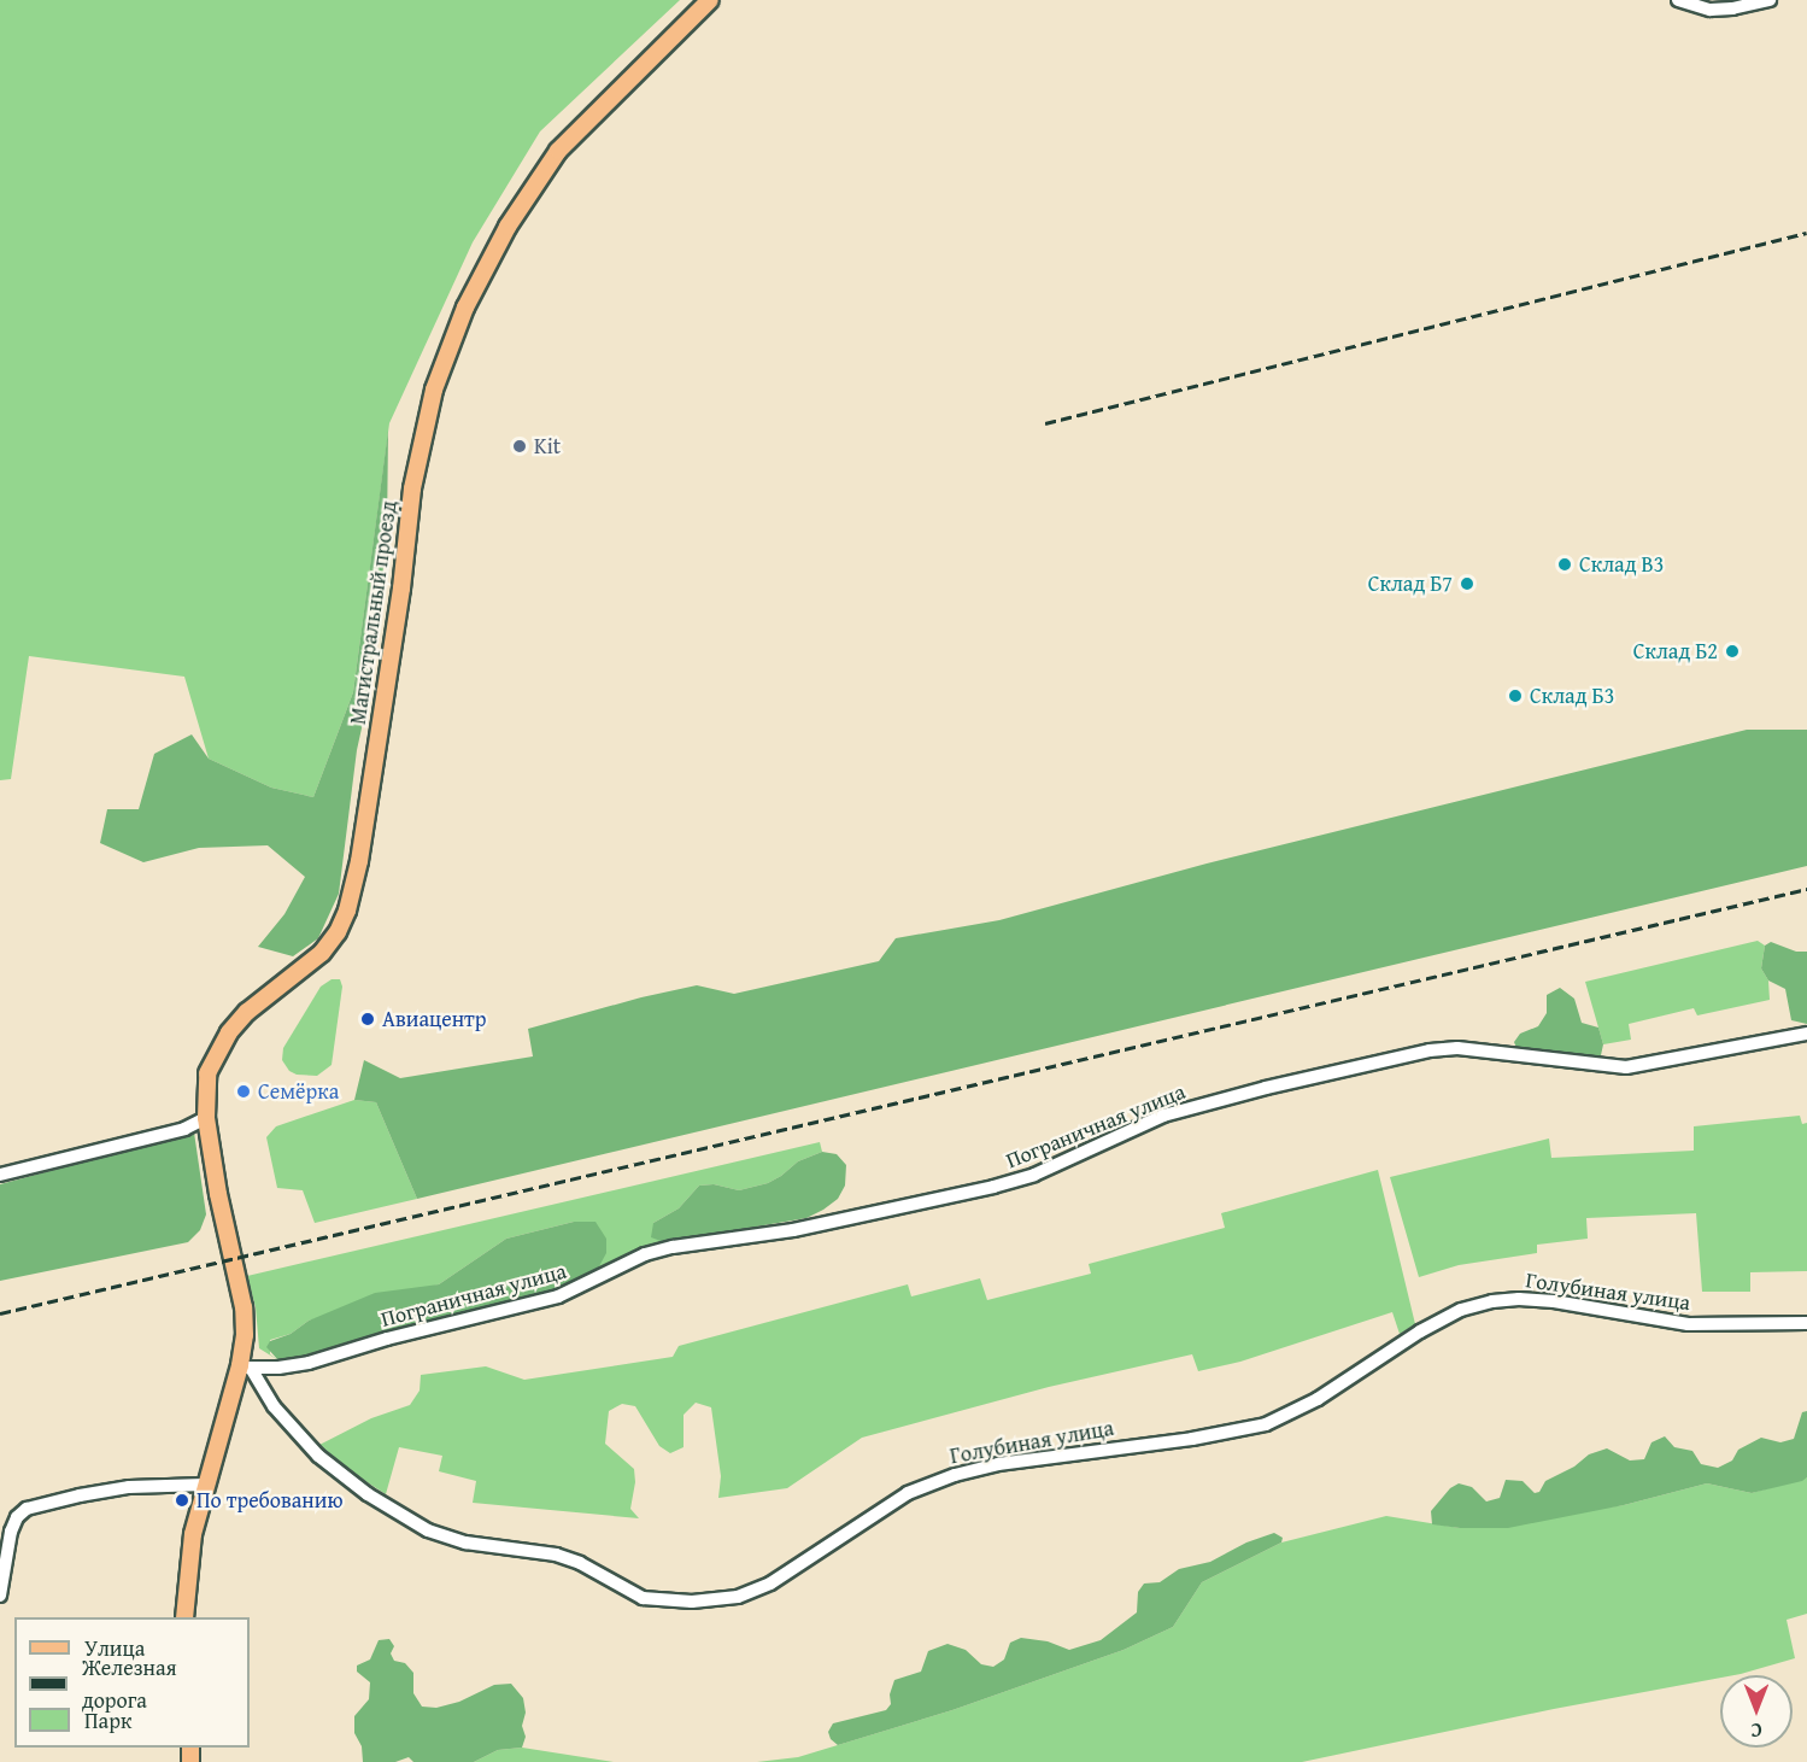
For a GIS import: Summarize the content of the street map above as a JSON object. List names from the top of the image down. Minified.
{"streets":{"main road":["Магистральный проезд"],"street":["Пограничная улица","Голубиная улица"]},"crossings":[["Магистральный проезд","Пограничная улица"],["Магистральный проезд","Голубиная улица"],["Пограничная улица","Голубиная улица"]],"places":["Kit","Склад В3","Склад Б7","Склад Б2","Склад Б3","Авиацентр","Семёрка","По требованию"],"legend":["Улица","Железная дорога","Парк"],"north":"bottom"}
